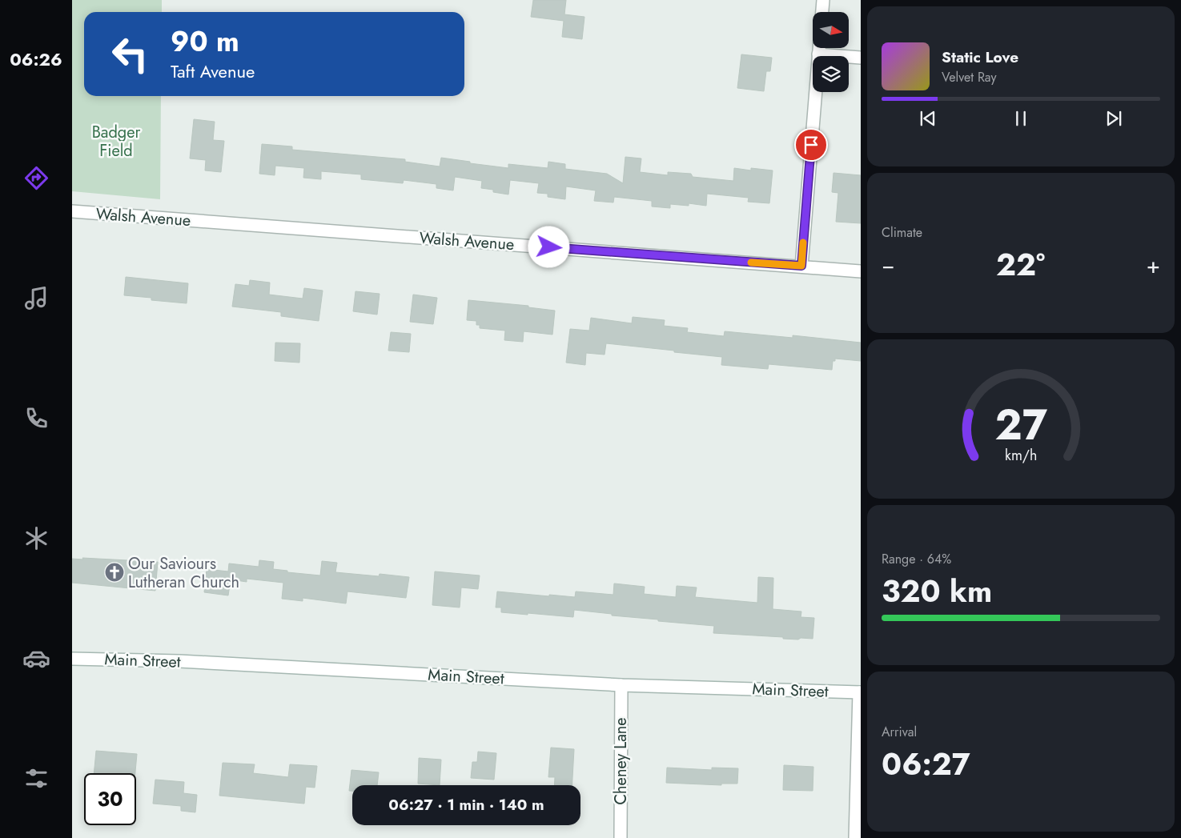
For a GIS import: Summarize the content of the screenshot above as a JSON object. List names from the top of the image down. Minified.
{"streets":{"street":["Walsh Avenue","Main Street","Cheney Lane"]},"crossings":[["Main Street","Cheney Lane"]],"parks":["Badger Field"],"places":{"church":["Our Saviours Lutheran Church"]},"north":"right","page":{"tabs":"06:26","turn":["90 m","Taft Avenue"],"song":["Static Love","Velvet Ray"],"tile":["Climate",["Range · 64%","320 km"],["Arrival","06:27"]],"heat":["−","22°","+"],"limit":"30","trip":"06:27 · 1 min · 140 m","gauge":["27","km/h"]}}
